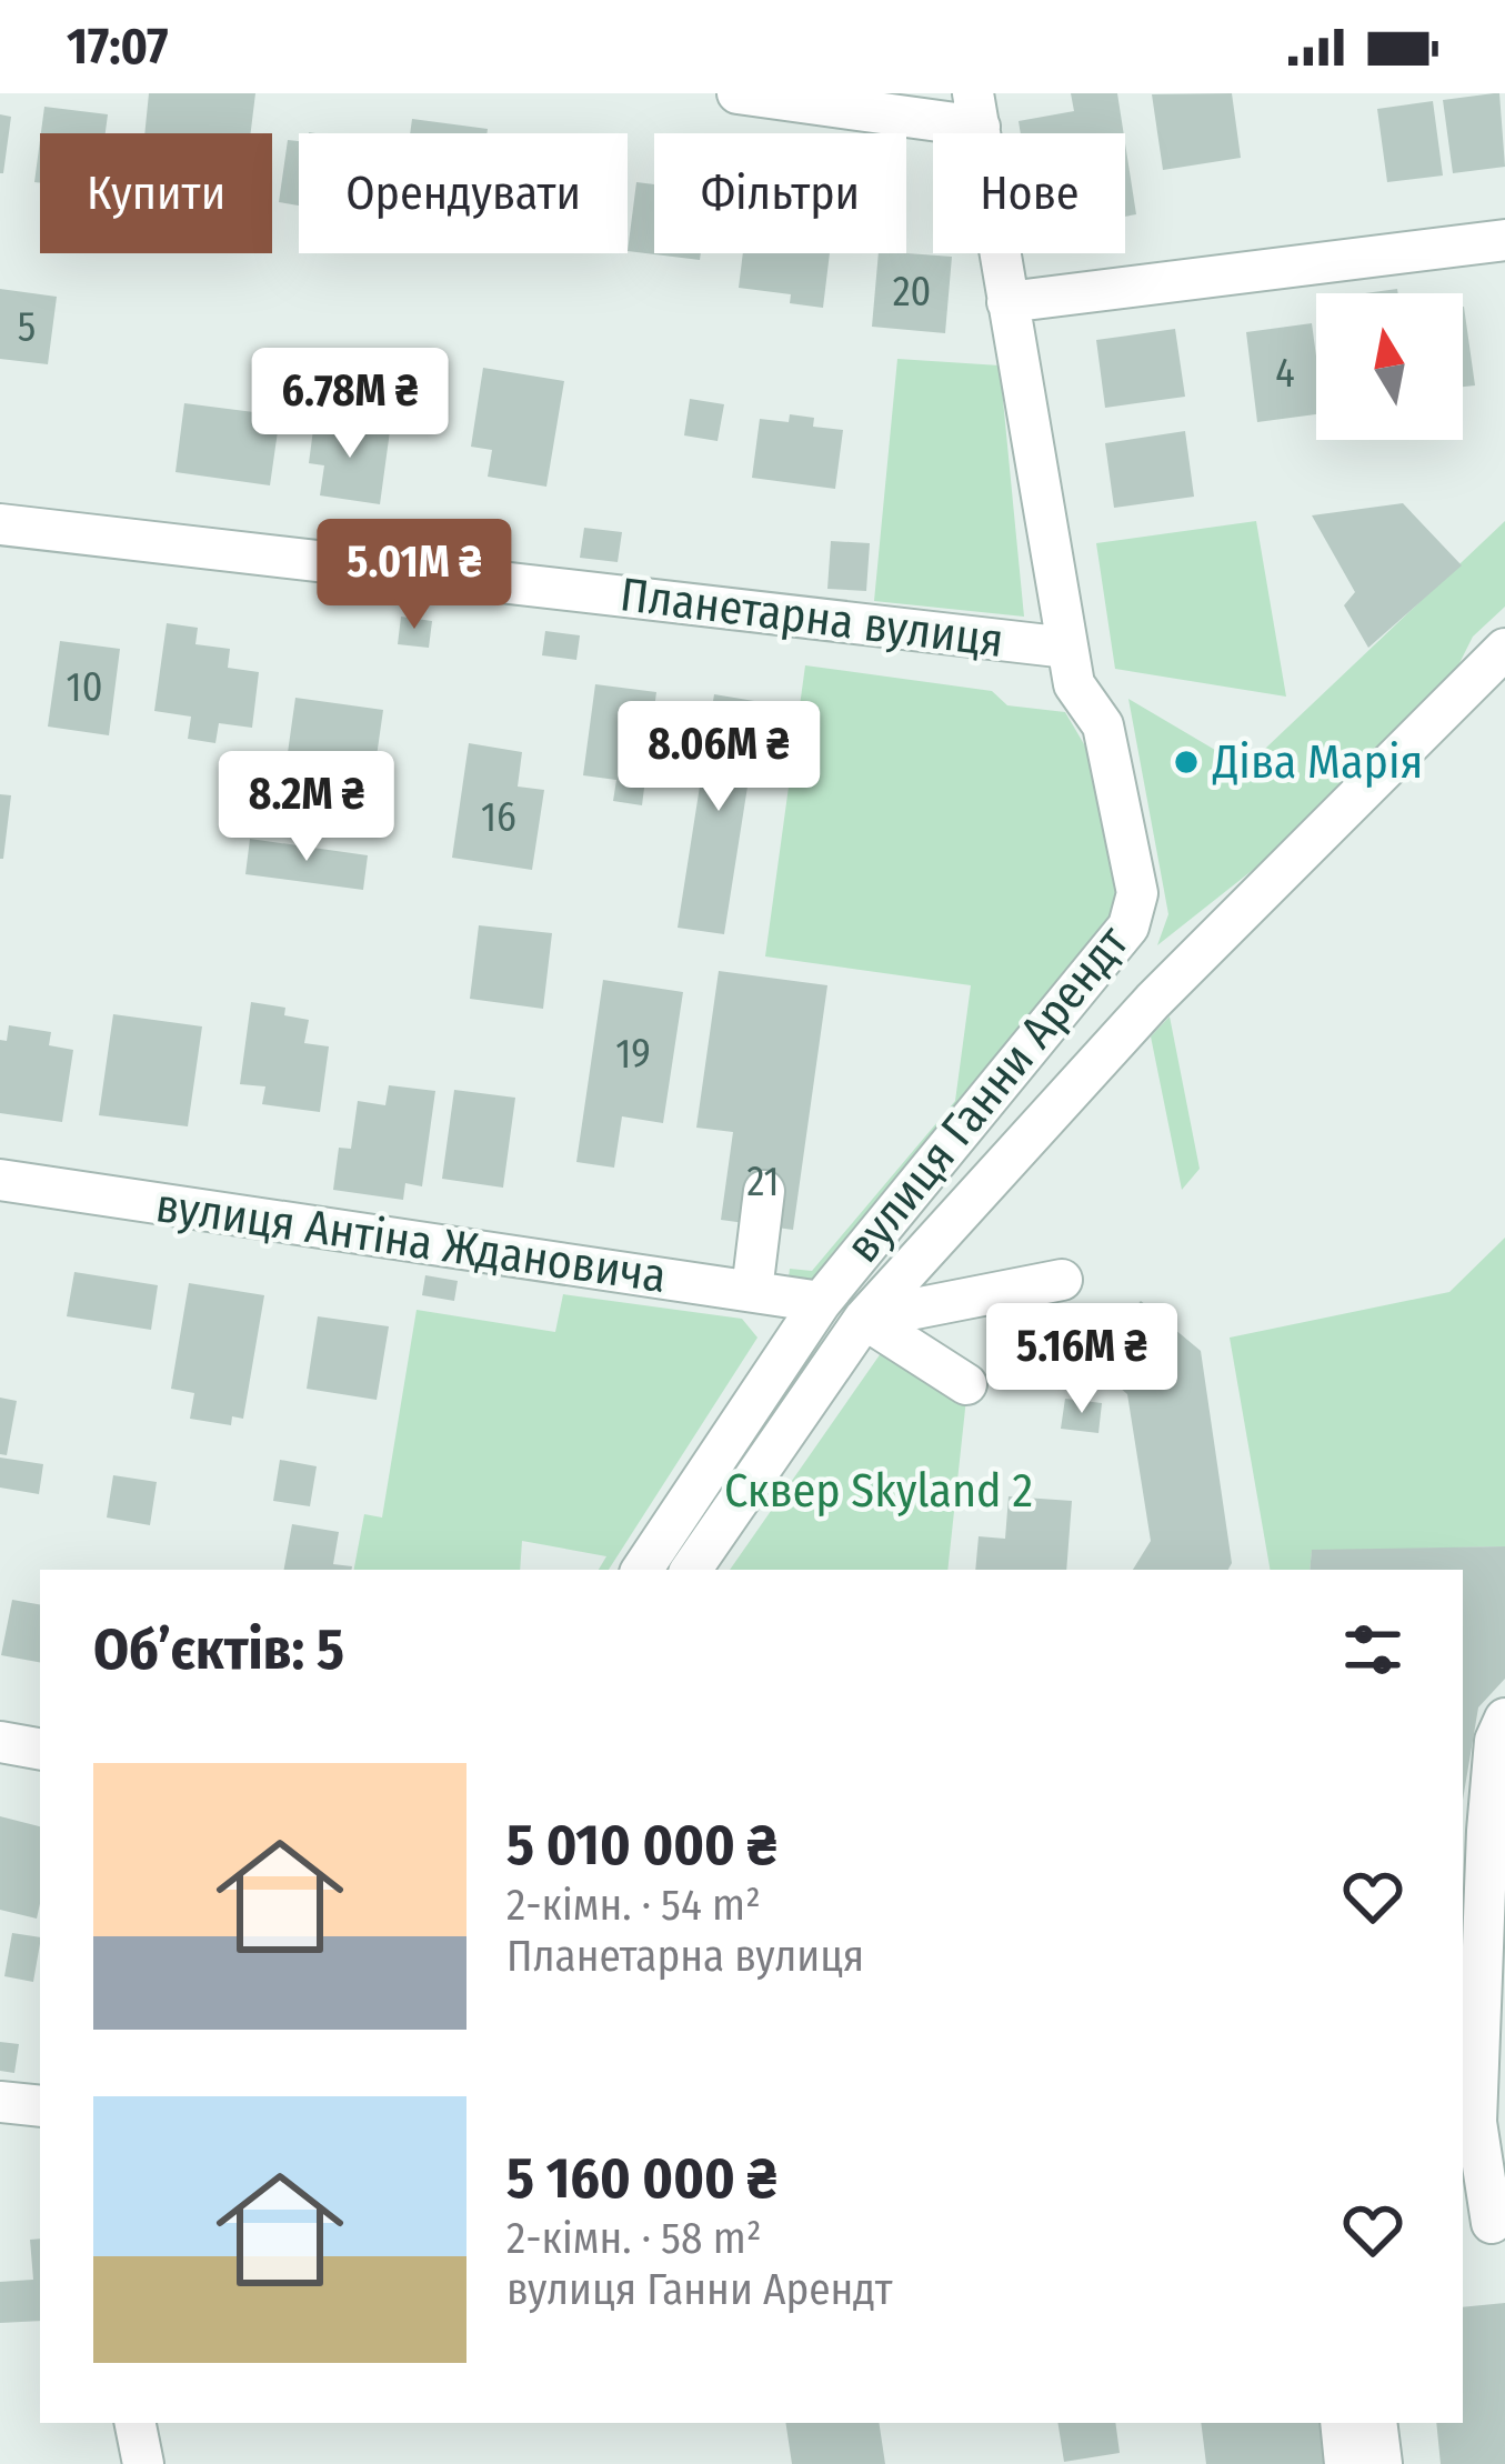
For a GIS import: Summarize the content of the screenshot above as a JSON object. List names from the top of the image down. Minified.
{"streets":{"street":["Планетарна вулиця","вулиця Ганни Арендт","вулиця Антіна Ждановича"]},"crossings":[["Планетарна вулиця","вулиця Ганни Арендт"],["вулиця Ганни Арендт","вулиця Антіна Ждановича"]],"parks":["Сквер Skyland 2"],"places":["Діва Марія"],"house_numbers":["20","5","4","10","16","19","21"],"north":"top","page":{"status":"17:07","chip":["Купити","Орендувати","Фільтри","Нове"],"price":["6.78M ₴","5.01M ₴","8.06M ₴","8.2M ₴","5.16M ₴"],"heading":"Об’єктів: 5","list":[{"name":"5 010 000 ₴","note":"2-кімн. · 54 m² · Планетарна вулиця"},{"name":"5 160 000 ₴","note":"2-кімн. · 58 m² · вулиця Ганни Арендт"}]}}
